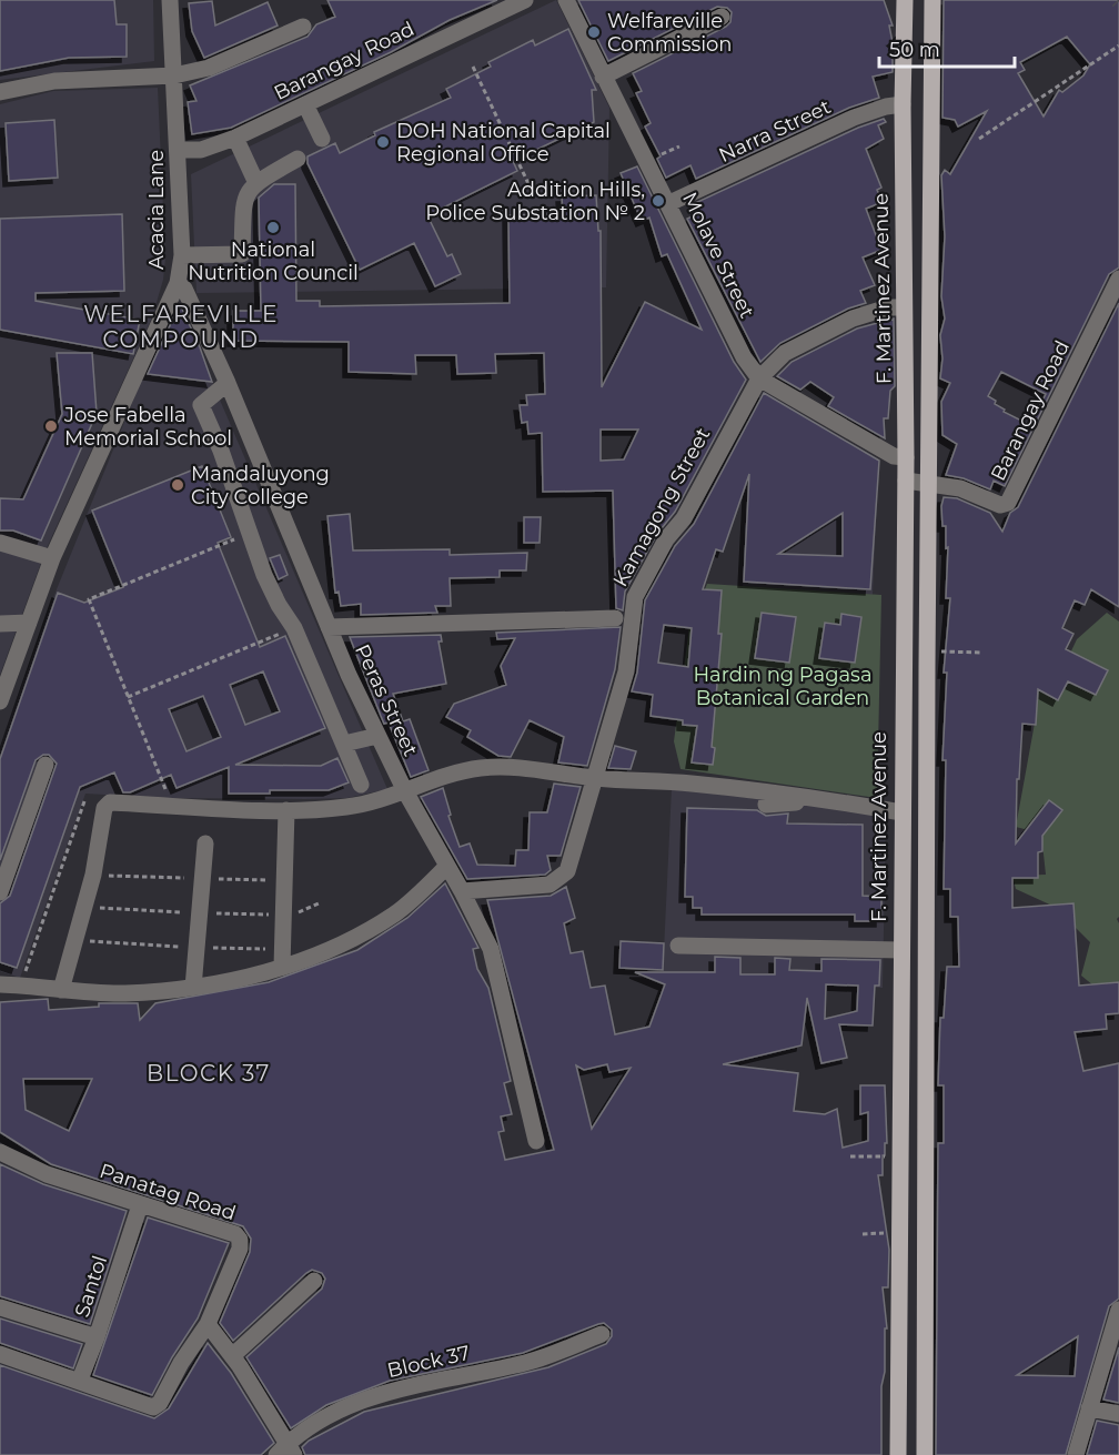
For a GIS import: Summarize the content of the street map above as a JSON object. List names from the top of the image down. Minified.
{"streets":{"main road":["F. Martinez Avenue"],"street":["Barangay Road","Narra Street","Acacia Lane","Molave Street","Kamagong Street","Peras Street","Panatag Road","Santol","Block 37"]},"crossings":[["Barangay Road","Acacia Lane"],["Barangay Road","F. Martinez Avenue"],["Narra Street","Molave Street"],["Narra Street","F. Martinez Avenue"],["Acacia Lane","Peras Street"],["Molave Street","F. Martinez Avenue"],["Molave Street","Kamagong Street"],["F. Martinez Avenue","Kamagong Street"],["Kamagong Street","Peras Street"],["Panatag Road","Santol"]],"districts":["WELFAREVILLE COMPOUND","BLOCK 37"],"parks":["Hardin ng Pagasa Botanical Garden"],"places":["Welfareville Commission","DOH National Capital Regional Office","Addition Hills, Police Substation № 2","National Nutrition Council","Jose Fabella Memorial School","Mandaluyong City College"],"scale_bar":"50 m"}
